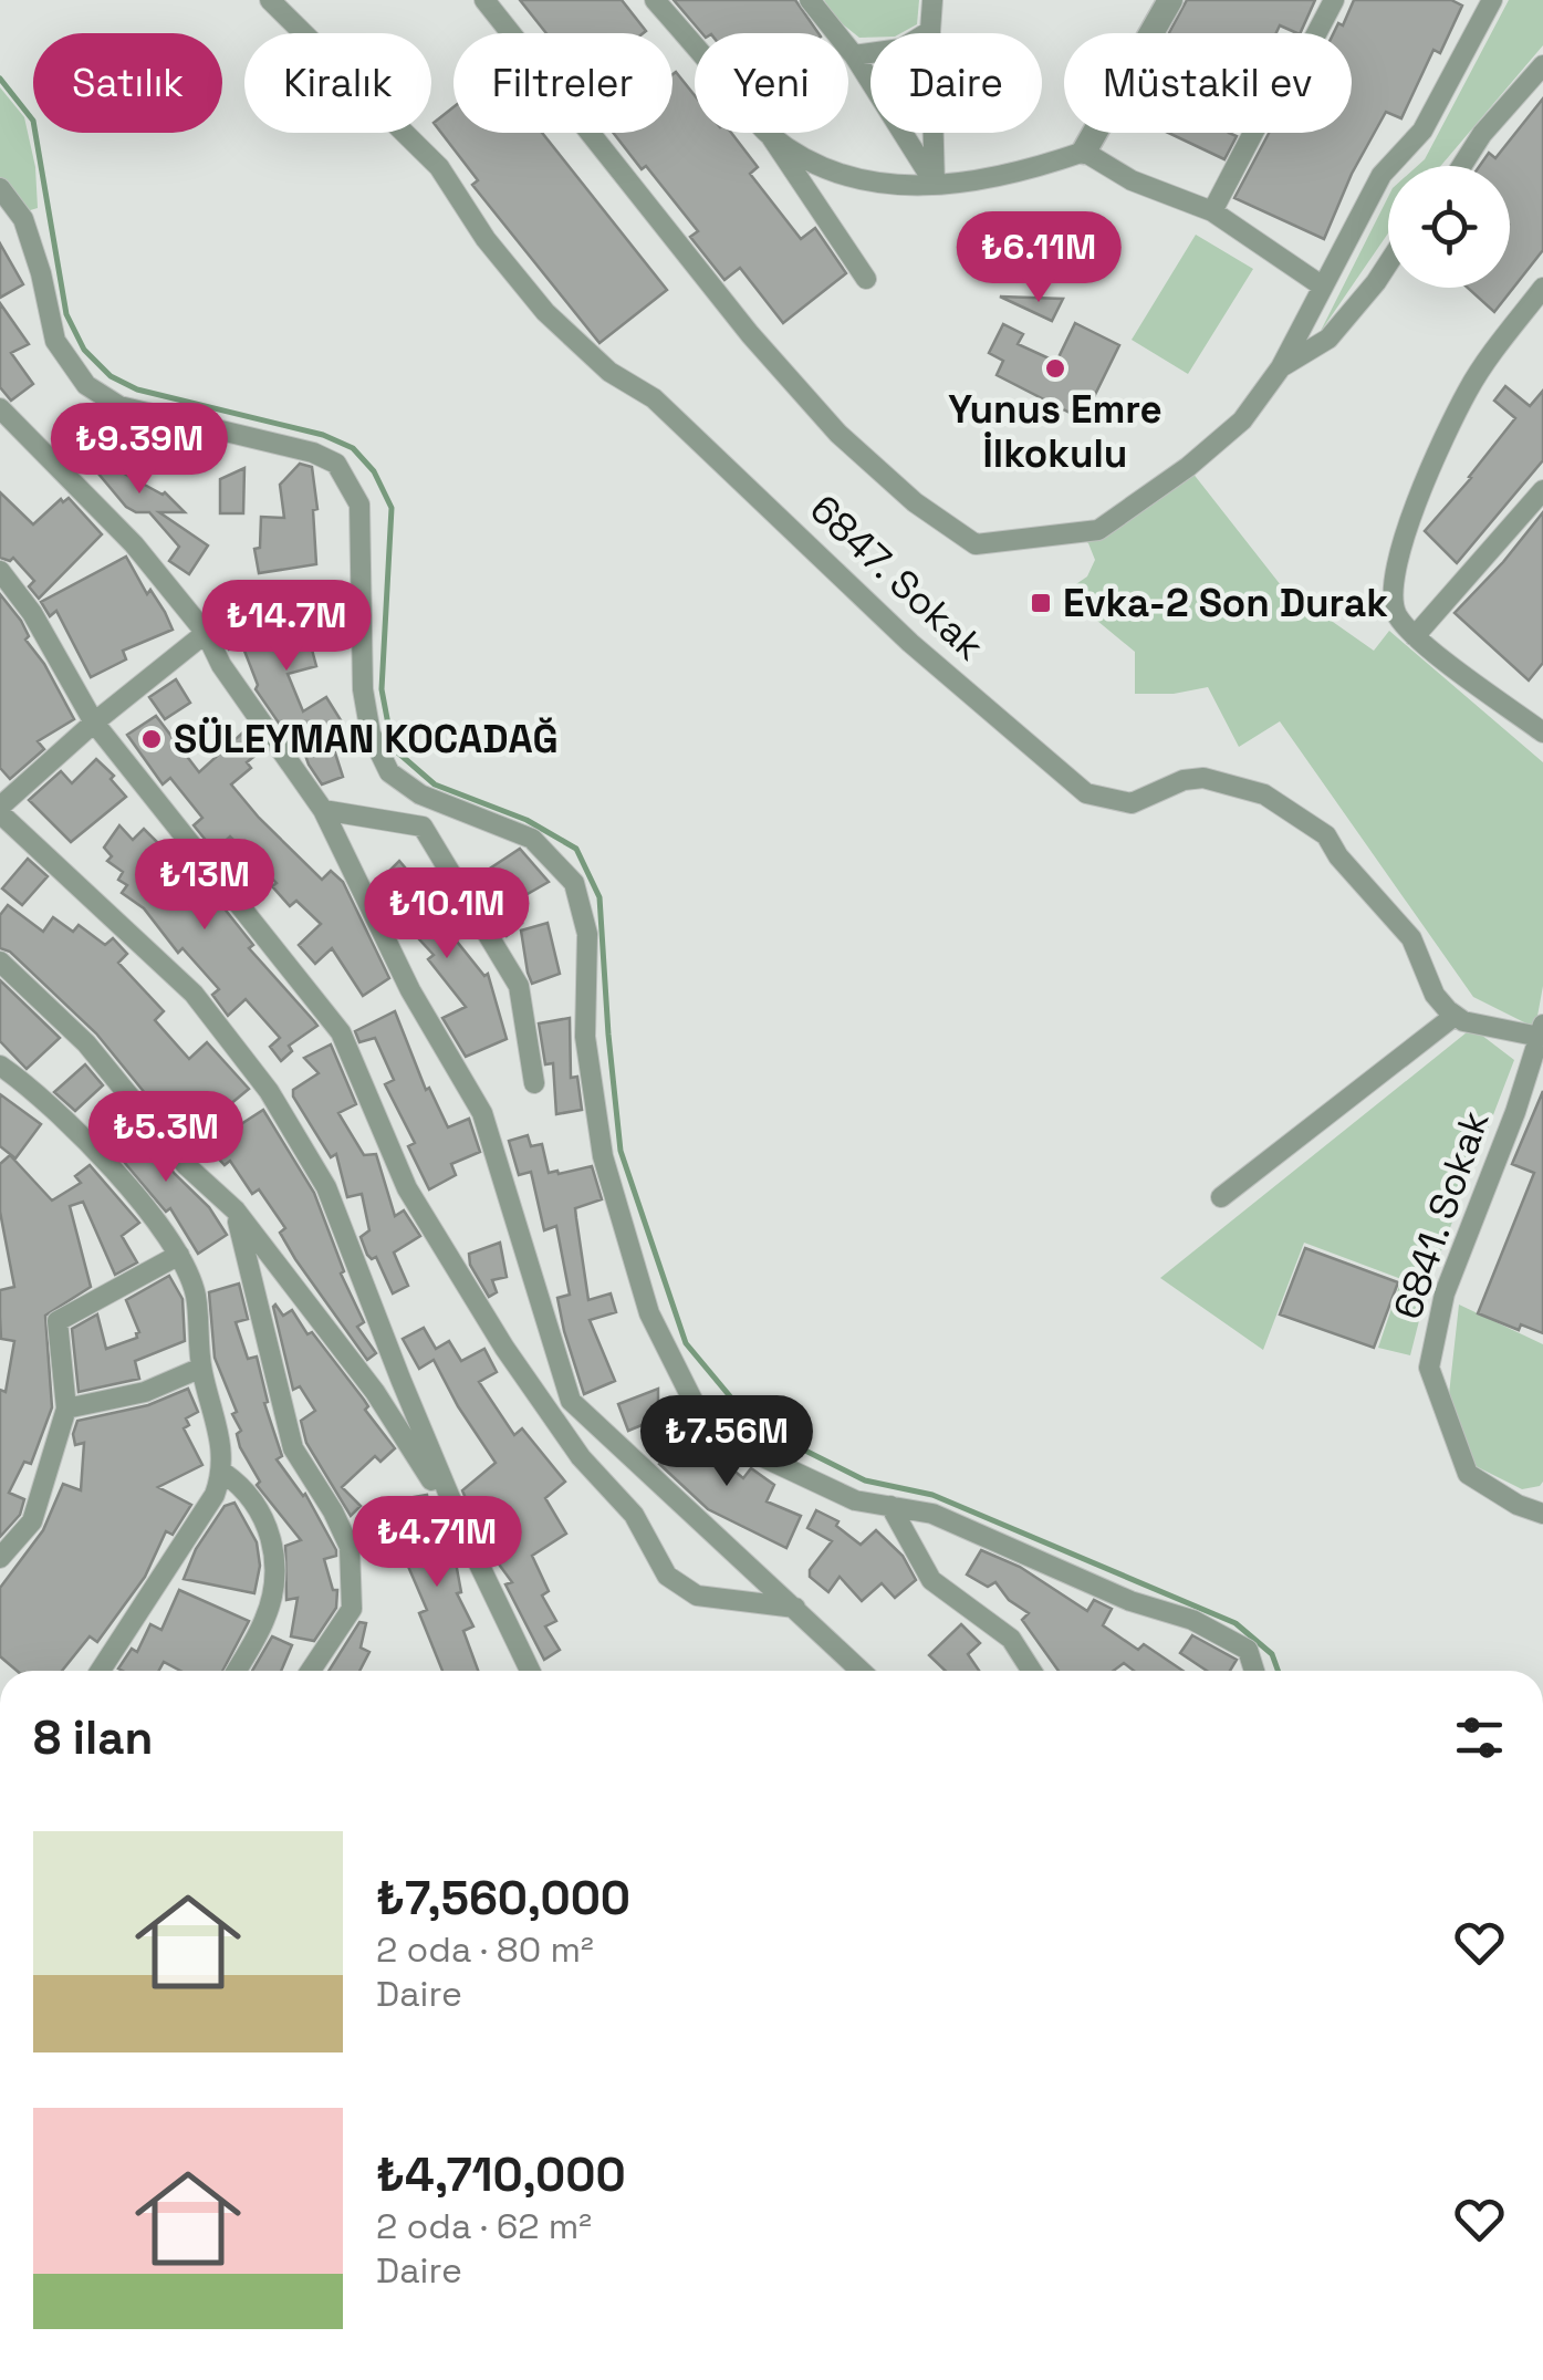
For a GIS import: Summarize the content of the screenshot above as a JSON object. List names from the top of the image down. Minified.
{"streets":{"street":["6847. Sokak","6841. Sokak"]},"places":{"other":["Yunus Emre İlkokulu","SÜLEYMAN KOCADAĞ"],"transit":["Evka-2 Son Durak"]},"page":{"chip":["Satılık","Kiralık","Filtreler","Yeni","Daire","Müstakil ev"],"price":["₺6.11M","₺9.39M","₺14.7M","₺13M","₺10.1M","₺5.3M","₺7.56M","₺4.71M"],"heading":"8 ilan","list":[{"name":"₺7,560,000","note":"2 oda · 80 m² · Daire"},{"name":"₺4,710,000","note":"2 oda · 62 m² · Daire"}]}}
